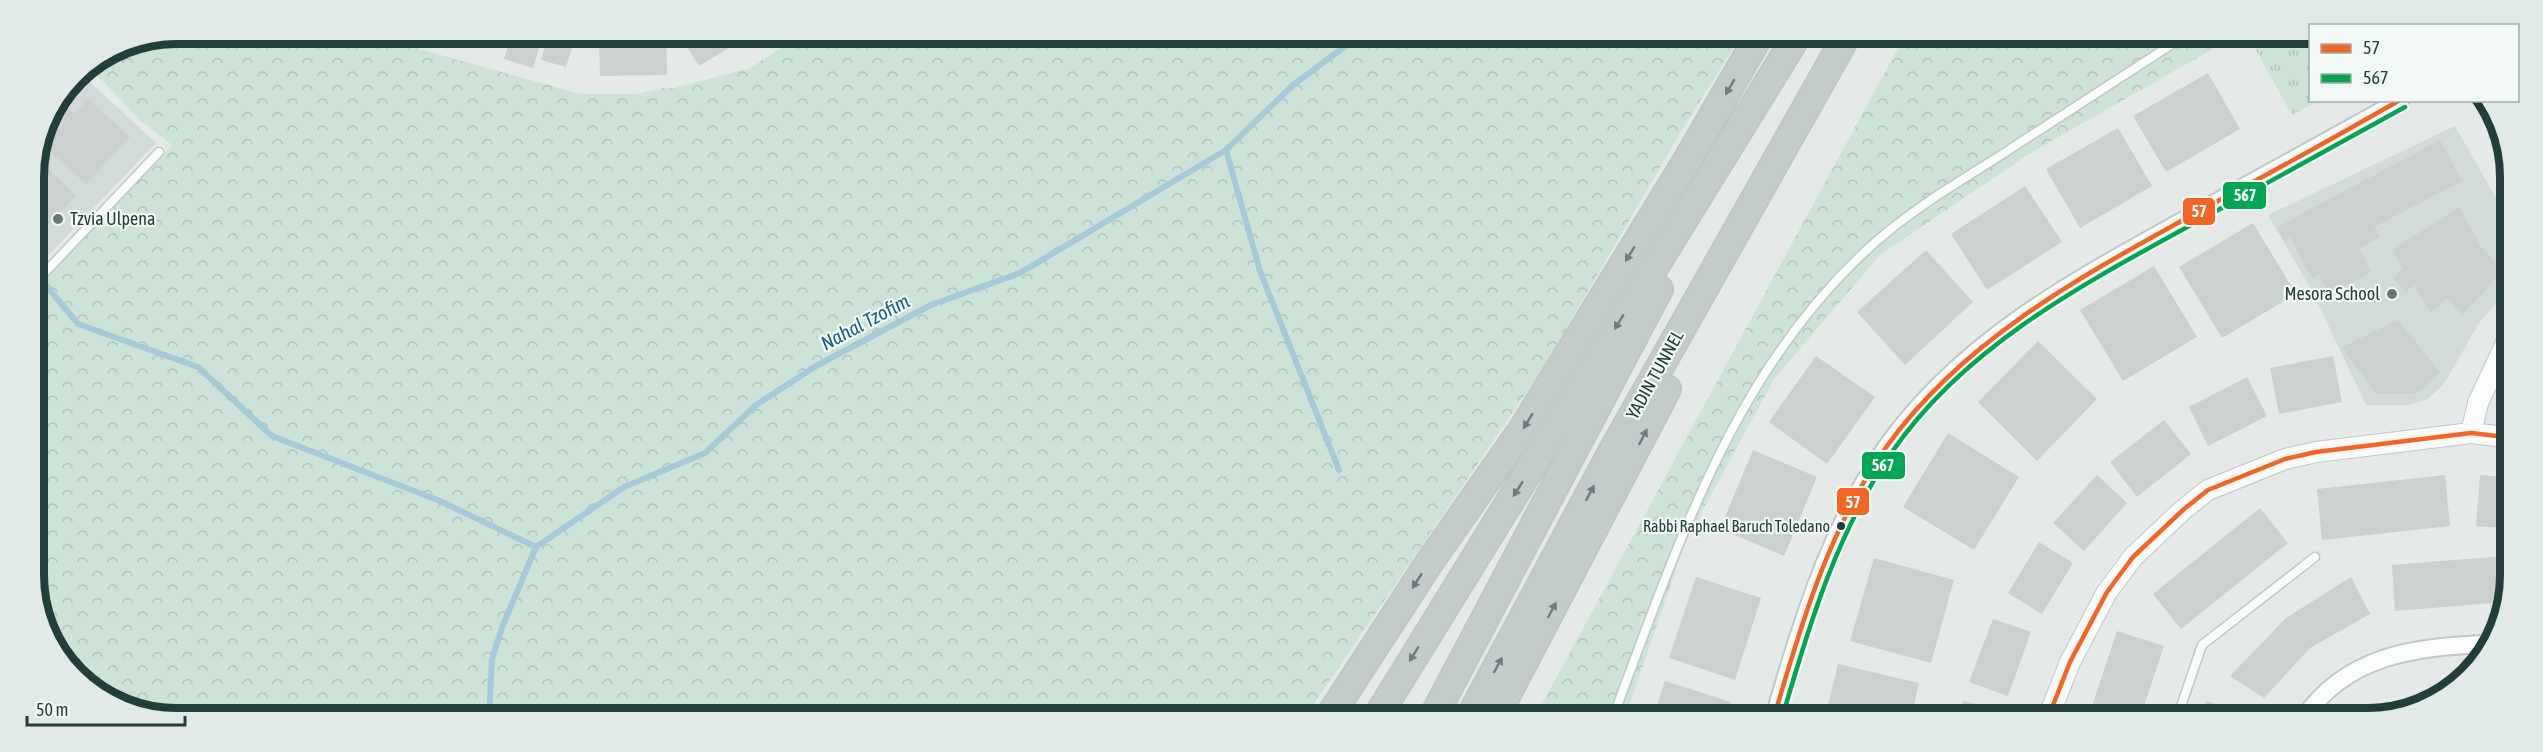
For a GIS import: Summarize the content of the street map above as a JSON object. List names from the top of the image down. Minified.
{"streets":{"highway":["YADIN TUNNEL"]},"water":["Nahal Tzofim"],"places":["Tzvia Ulpena","Mesora School","Rabbi Raphael Baruch Toledano"],"lines":["transit line 57","transit line 567"],"legend":["57","567"],"scale_bar":"50 m"}
